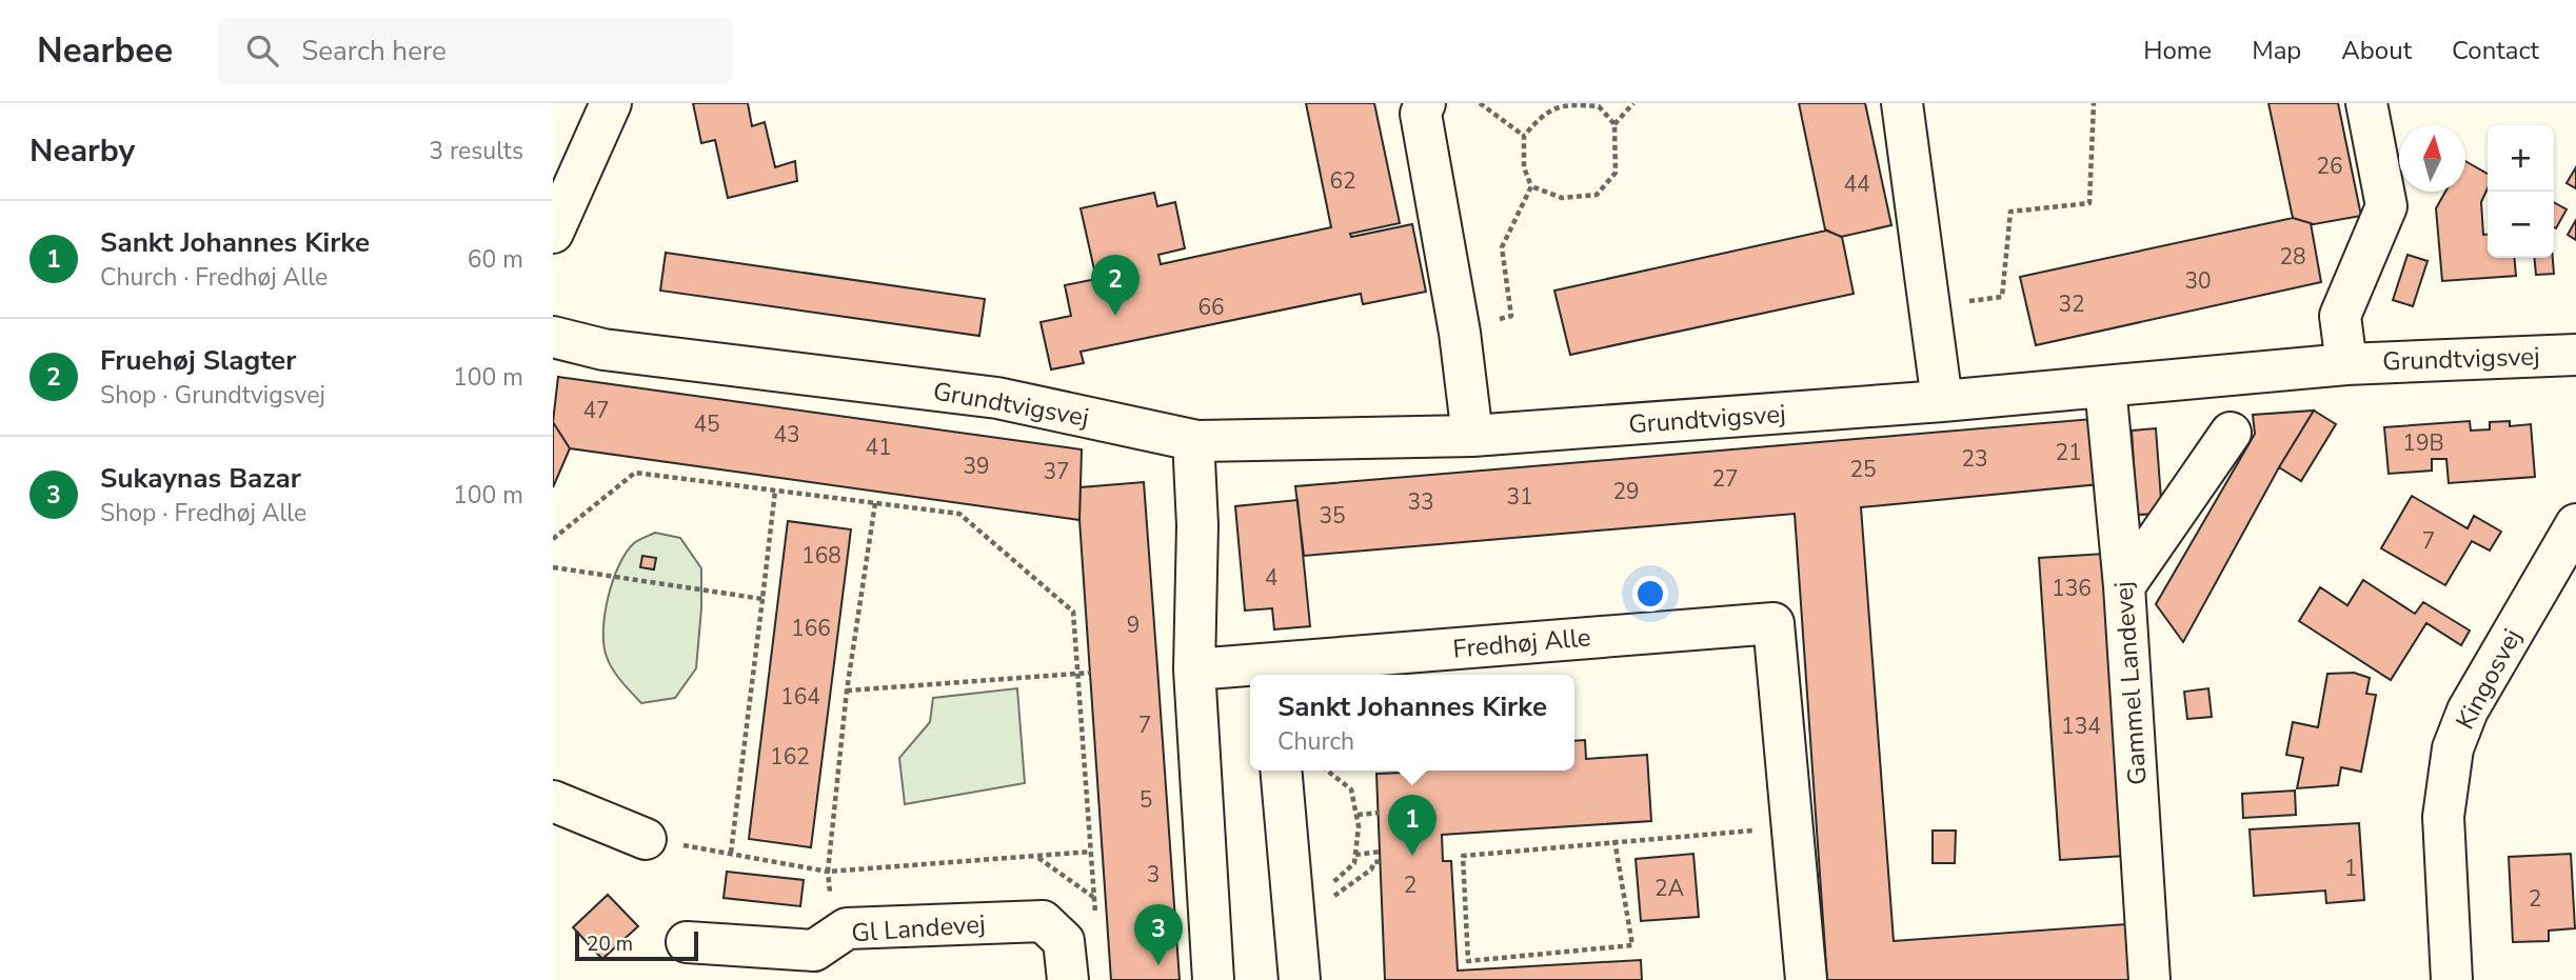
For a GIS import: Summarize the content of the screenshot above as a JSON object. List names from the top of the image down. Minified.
{"streets":{"street":["Grundtvigsvej","Fredhøj Alle","Kingosvej","Gammel Landevej","Gl Landevej"]},"crossings":[["Grundtvigsvej","Gammel Landevej"]],"house_numbers":["26","62","44","28","30","32","66","47","45","43","19B","41","21","23","39","25","37","27","29","31","33","35","7","168","4","136","9","166","164","7","134","162","5","1","3","2","2A","2"],"scale_bar":"20 m","north":"top","page":{"header":"Nearbee","search":"Search here","nav":["Home","Map","About","Contact"],"heading":["Nearby","3 results"],"map_buttons":["+","−"],"list":[{"mark":"1","name":"Sankt Johannes Kirke","note":"Church · Fredhøj Alle","value":"60 m"},{"mark":"2","name":"Fruehøj Slagter","note":"Shop · Grundtvigsvej","value":"100 m"},{"mark":"3","name":"Sukaynas Bazar","note":"Shop · Fredhøj Alle","value":"100 m"}],"pins":["2","1","3"],"popup":["Sankt Johannes Kirke","Church"],"scale":"20 m"}}
